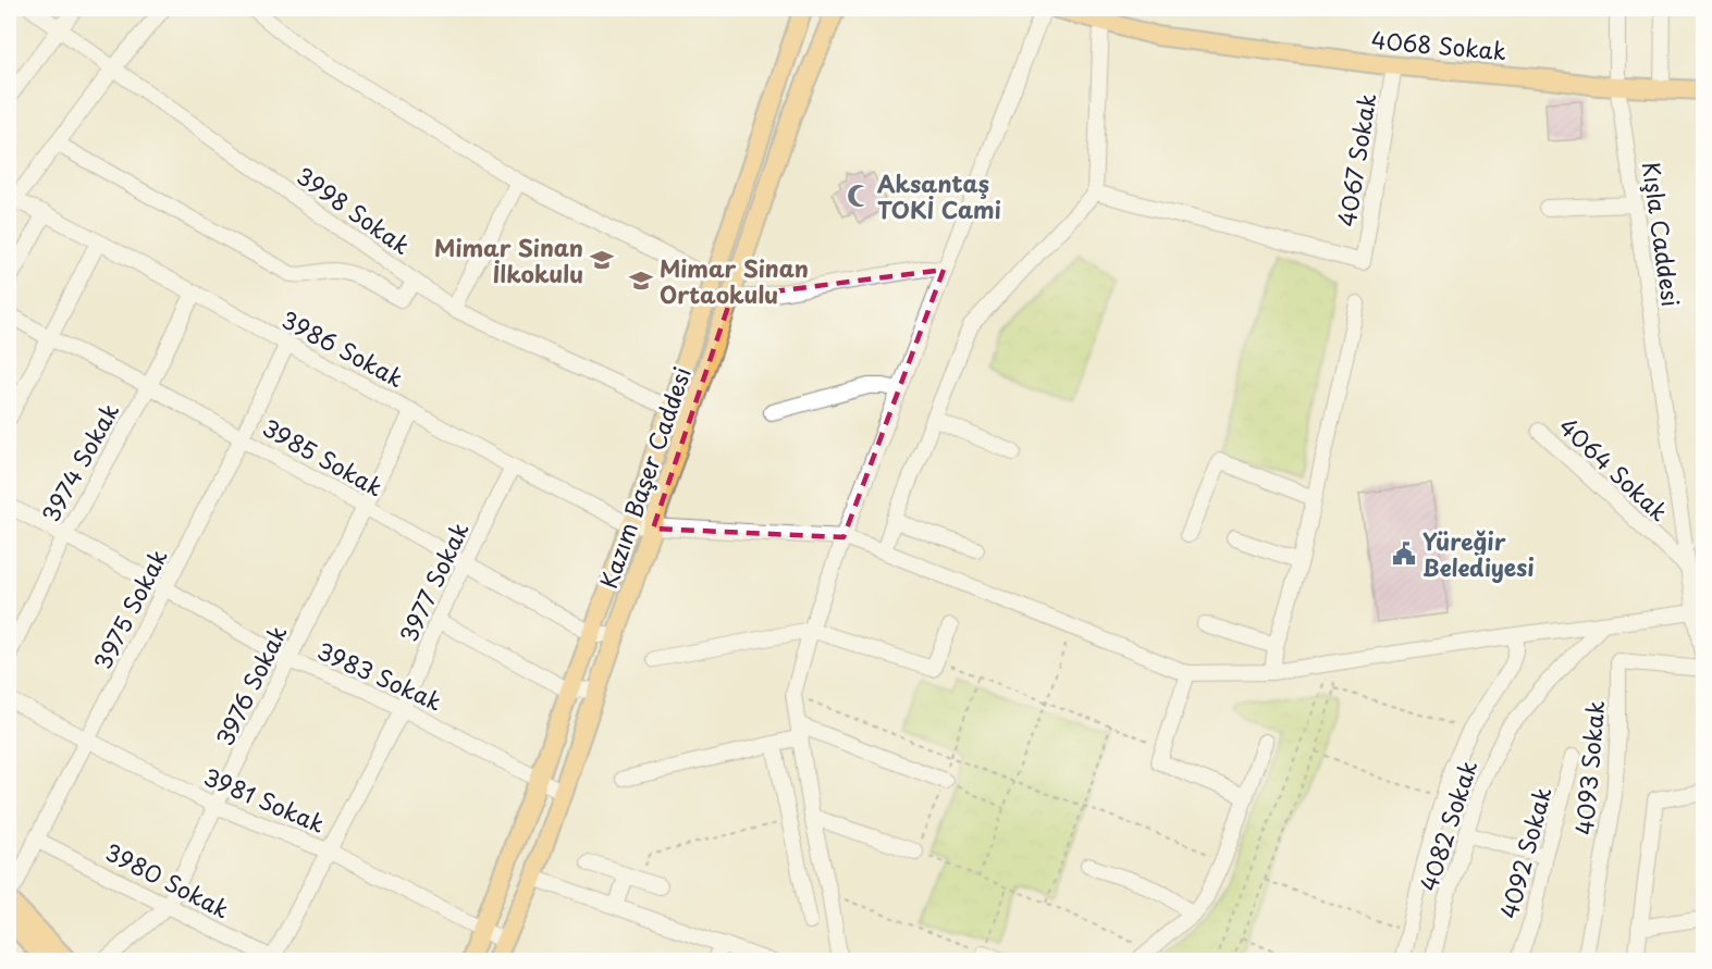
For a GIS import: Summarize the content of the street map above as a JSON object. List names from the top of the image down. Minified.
{"streets":{"main road":["4068 Sokak","Kazım Başer Caddesi"],"street":["4067 Sokak","3998 Sokak","Kışla Caddesi","3986 Sokak","3985 Sokak","3974 Sokak","4064 Sokak","3977 Sokak","3975 Sokak","3983 Sokak","3976 Sokak","4093 Sokak","3981 Sokak","4082 Sokak","4092 Sokak","3980 Sokak"]},"crossings":[["4068 Sokak","4067 Sokak"],["4068 Sokak","Kışla Caddesi"],["3998 Sokak","Kazım Başer Caddesi"],["Kışla Caddesi","4064 Sokak"],["3986 Sokak","3974 Sokak"],["3986 Sokak","Kazım Başer Caddesi"],["3986 Sokak","3977 Sokak"],["3986 Sokak","3975 Sokak"],["3986 Sokak","3976 Sokak"],["3985 Sokak","3974 Sokak"],["3985 Sokak","Kazım Başer Caddesi"],["3985 Sokak","3977 Sokak"],["3985 Sokak","3975 Sokak"],["3985 Sokak","3976 Sokak"],["3974 Sokak","3983 Sokak"],["Kazım Başer Caddesi","3983 Sokak"],["Kazım Başer Caddesi","3981 Sokak"],["3977 Sokak","3983 Sokak"],["3977 Sokak","3981 Sokak"],["3977 Sokak","3980 Sokak"],["3975 Sokak","3983 Sokak"],["3975 Sokak","3981 Sokak"],["3975 Sokak","3980 Sokak"],["3983 Sokak","3976 Sokak"],["3976 Sokak","3981 Sokak"],["3976 Sokak","3980 Sokak"]],"places":{"mosque":["Aksantaş TOKİ Cami"],"school or university":["Mimar Sinan İlkokulu","Mimar Sinan Ortaokulu"],"public building":["Yüreğir Belediyesi"]}}
